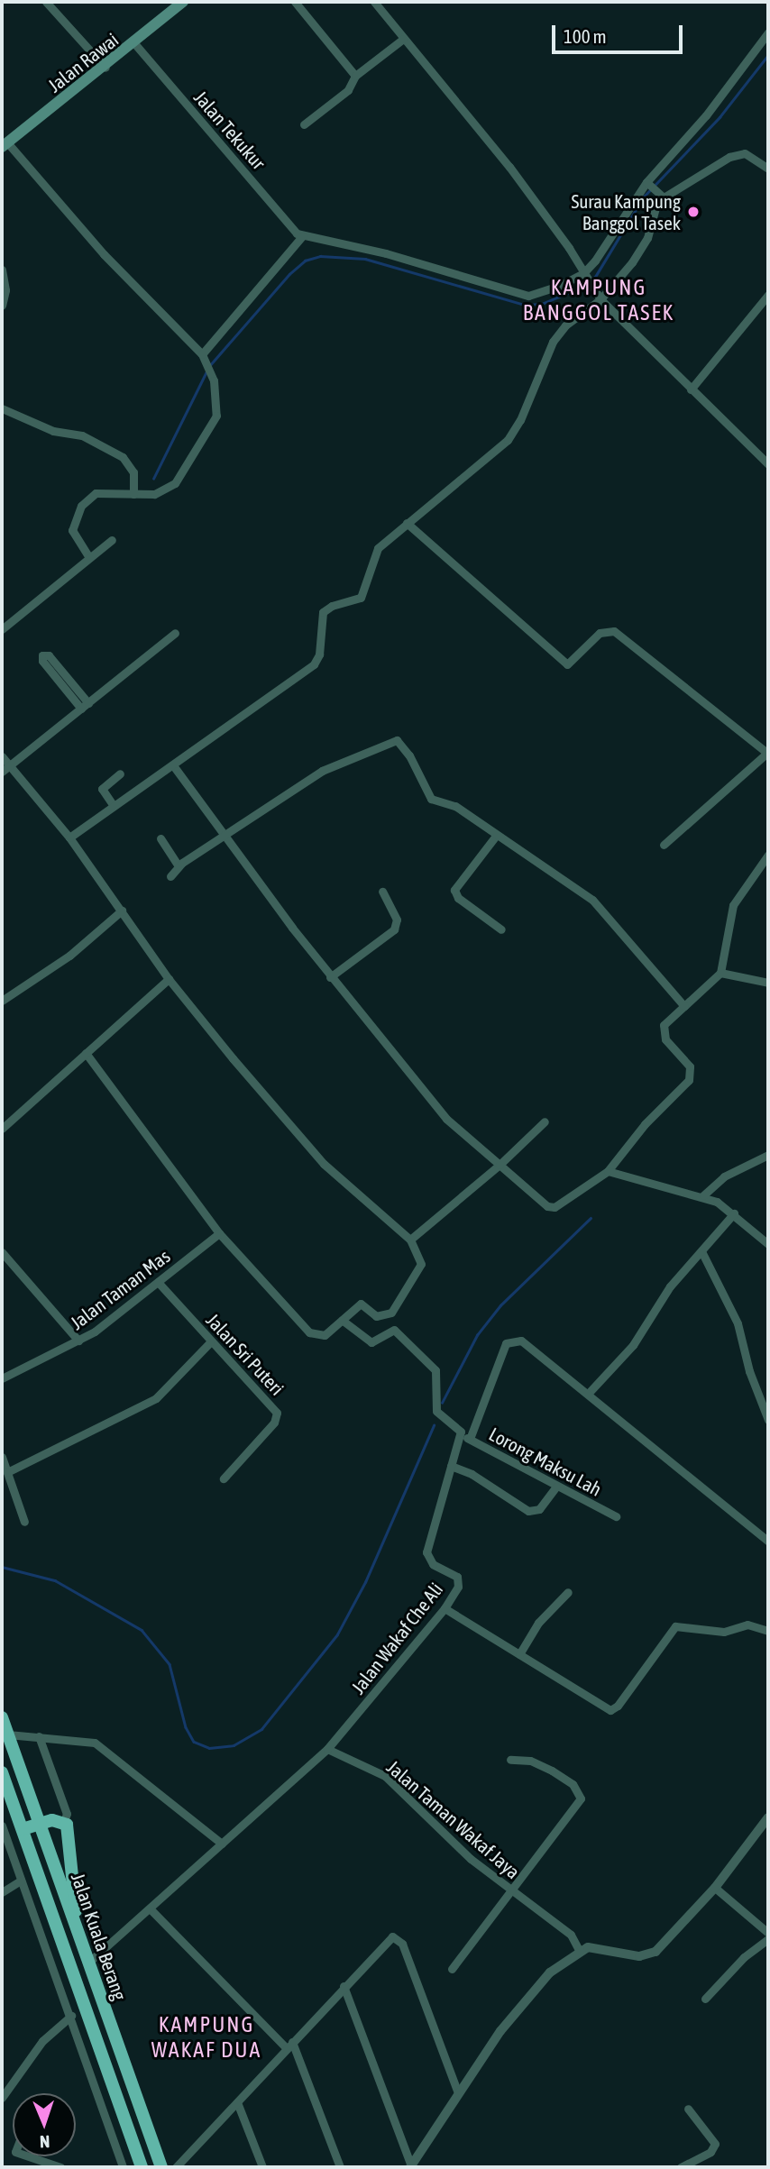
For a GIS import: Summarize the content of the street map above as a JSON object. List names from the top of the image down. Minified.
{"streets":{"highway":["Jalan Kuala Berang"],"main road":["Jalan Rawai"],"street":["Jalan Tekukur","Jalan Taman Mas","Jalan Sri Puteri","Lorong Maksu Lah","Jalan Wakaf Che Ali","Jalan Taman Wakaf Jaya"]},"crossings":[["Jalan Rawai","Jalan Tekukur"],["Jalan Taman Mas","Jalan Sri Puteri"],["Lorong Maksu Lah","Jalan Wakaf Che Ali"],["Jalan Wakaf Che Ali","Jalan Taman Wakaf Jaya"],["Jalan Wakaf Che Ali","Jalan Kuala Berang"]],"districts":["KAMPUNG BANGGOL TASEK","KAMPUNG WAKAF DUA"],"places":["Surau Kampung Banggol Tasek"],"scale_bar":"100 m","north":"bottom"}
